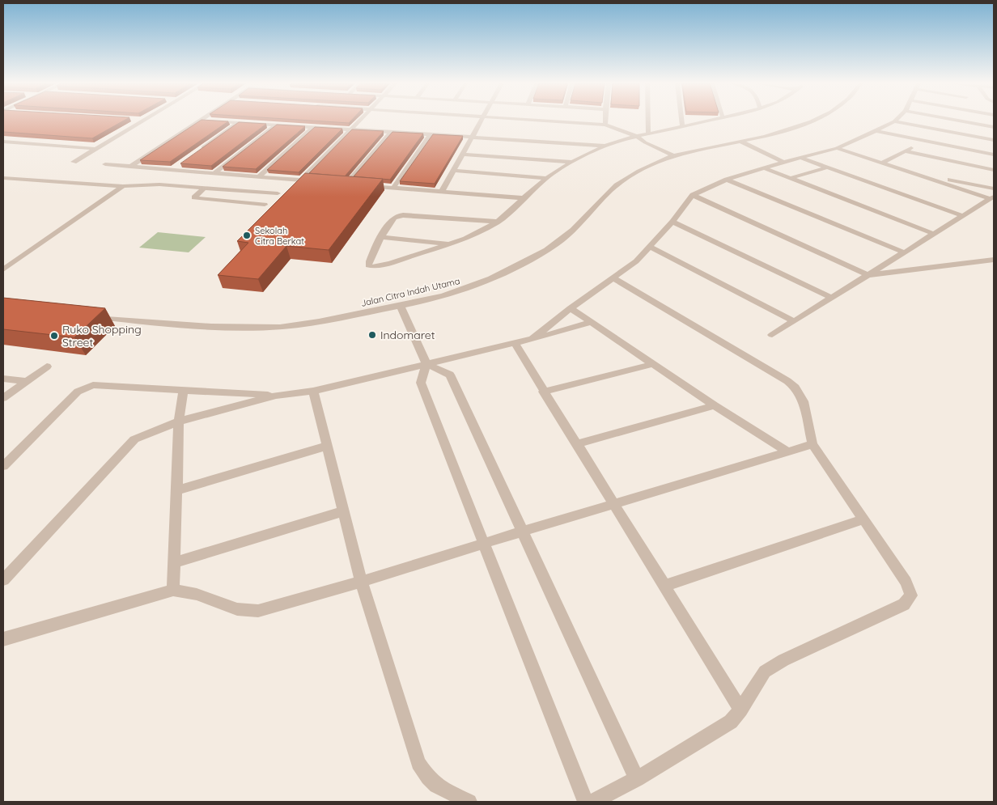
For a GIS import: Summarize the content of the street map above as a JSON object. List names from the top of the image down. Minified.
{"streets":{"street":["Jalan Citra Indah Utama"]},"places":["Sekolah Citra Berkat","Indomaret","Ruko Shopping Street"]}
